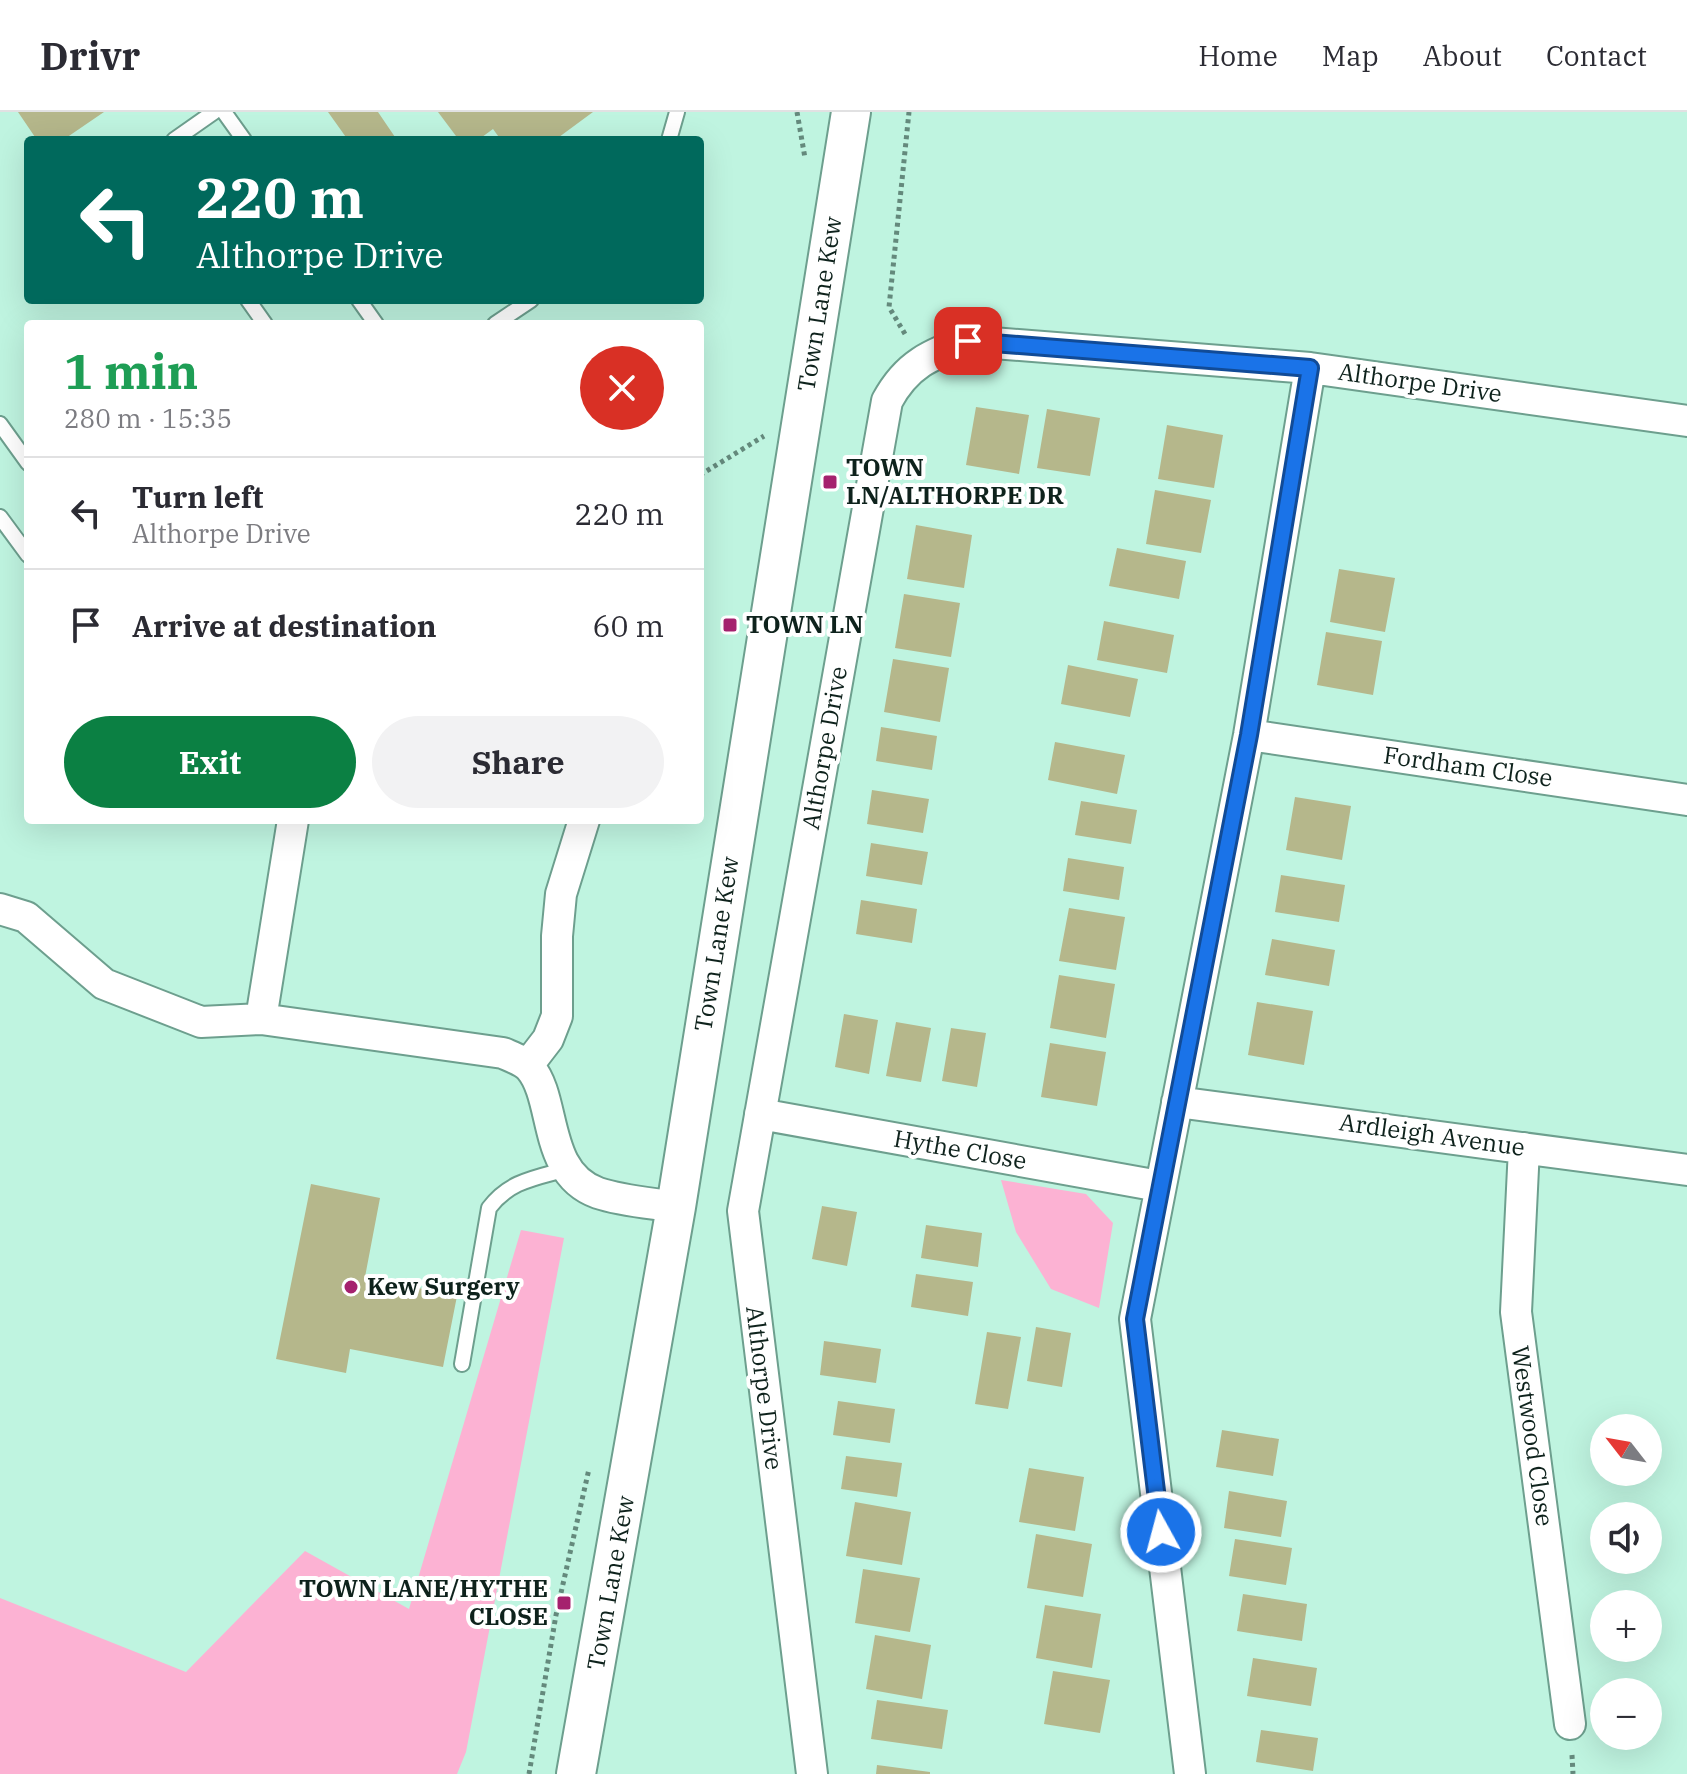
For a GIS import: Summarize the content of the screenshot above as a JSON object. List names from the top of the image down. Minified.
{"streets":{"street":["Town Lane Kew","Althorpe Drive","Fordham Close","Ardleigh Avenue","Hythe Close","Westwood Close"]},"crossings":[["Althorpe Drive","Hythe Close"],["Ardleigh Avenue","Westwood Close"]],"places":{"transit":["TOWN LN/ALTHORPE DR","TOWN LN","TOWN LANE/HYTHE CLOSE"],"other":["Kew Surgery"]},"north":"top left","page":{"header":"Drivr","nav":["Home","Map","About","Contact"],"turn":["220 m","Althorpe Drive"],"heading":["1 min","280 m · 15:35"],"list":[{"name":"Turn left","note":"Althorpe Drive","value":"220 m"},{"name":"Arrive at destination","value":"60 m"}],"buttons":["Exit","Share"],"map_buttons":["+","−"]}}
